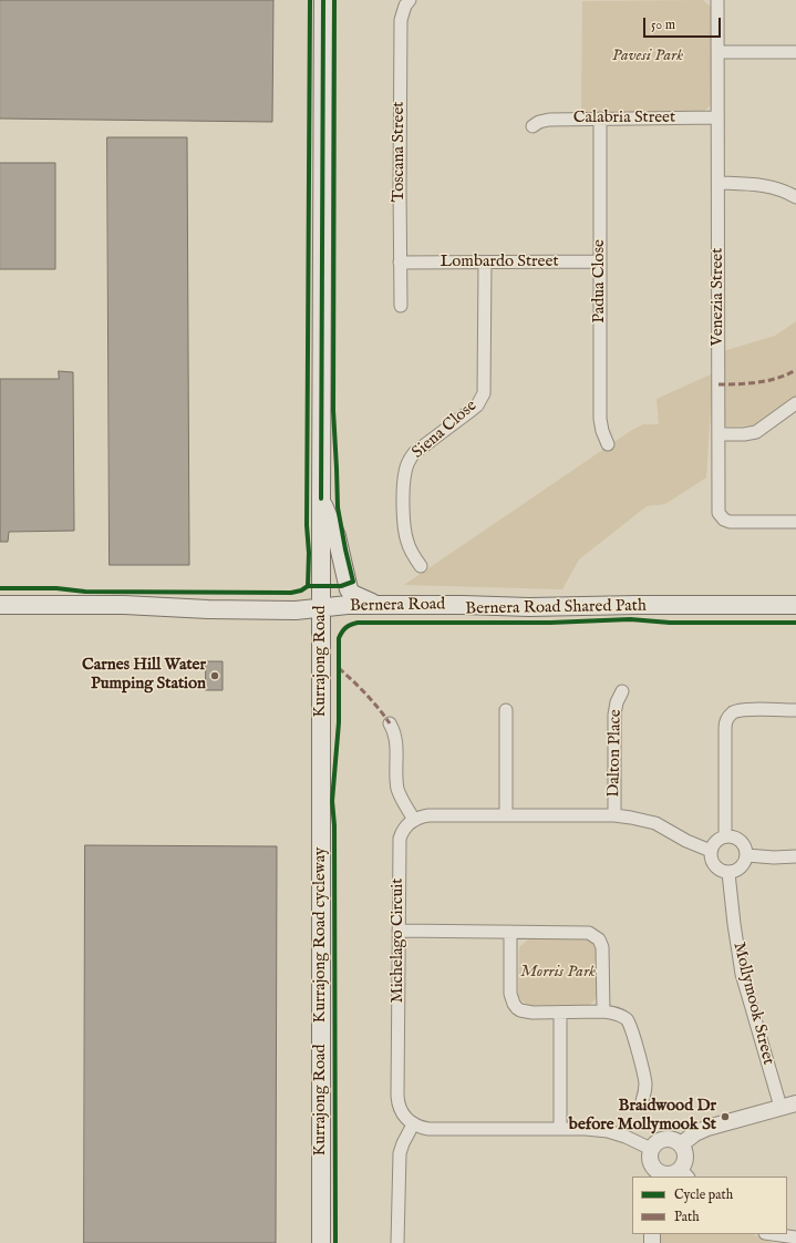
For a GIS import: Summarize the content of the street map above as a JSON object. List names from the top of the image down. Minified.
{"streets":{"main road":["Bernera Road","Kurrajong Road"],"street":["Calabria Street","Toscana Street","Lombardo Street","Padua Close","Venezia Street","Siena Close","Dalton Place","Michelago Circuit","Mollymook Street"],"cycle path":["Bernera Road Shared Path"]},"crossings":[["Calabria Street","Padua Close"],["Calabria Street","Venezia Street"],["Toscana Street","Lombardo Street"],["Lombardo Street","Padua Close"],["Lombardo Street","Siena Close"],["Bernera Road","Kurrajong Road"]],"parks":["Pavesi Park","Morris Park"],"places":["Carnes Hill Water Pumping Station","Braidwood Dr before Mollymook St"],"legend":["Cycle path","Path"],"scale_bar":"50 m"}
